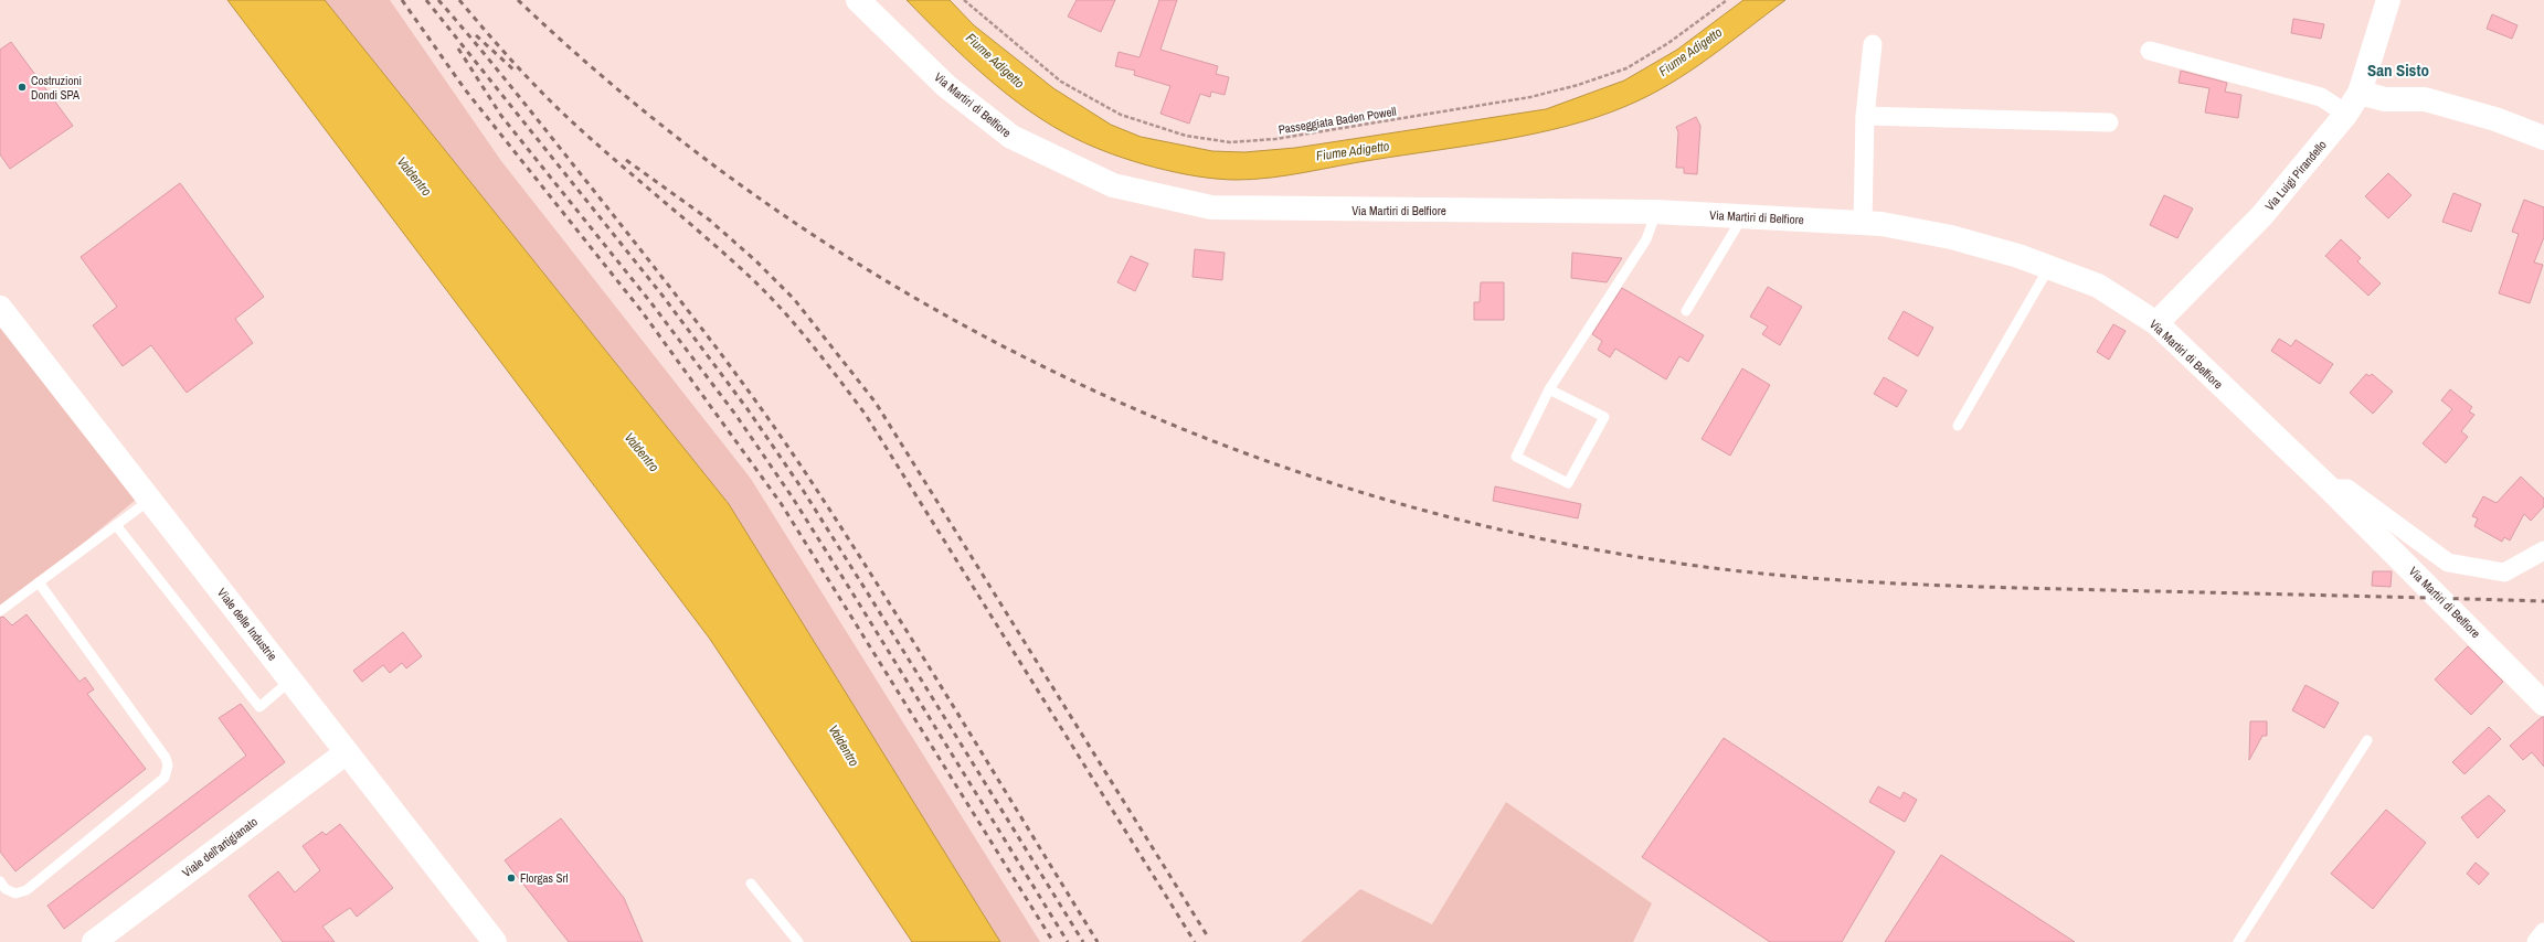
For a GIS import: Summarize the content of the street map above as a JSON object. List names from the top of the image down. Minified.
{"streets":{"street":["Via Martiri di Belfiore","Via Luigi Pirandello","Viale delle Industrie","Viale dell'artigianato"],"path":["Passeggiata Baden Powell"]},"crossings":[["Via Martiri di Belfiore","Via Luigi Pirandello"],["Viale delle Industrie","Viale dell'artigianato"]],"districts":["San Sisto"],"water":["Fiume Adigetto","Valdentro"],"places":["Costruzioni Dondi SPA","Florgas Srl"]}
